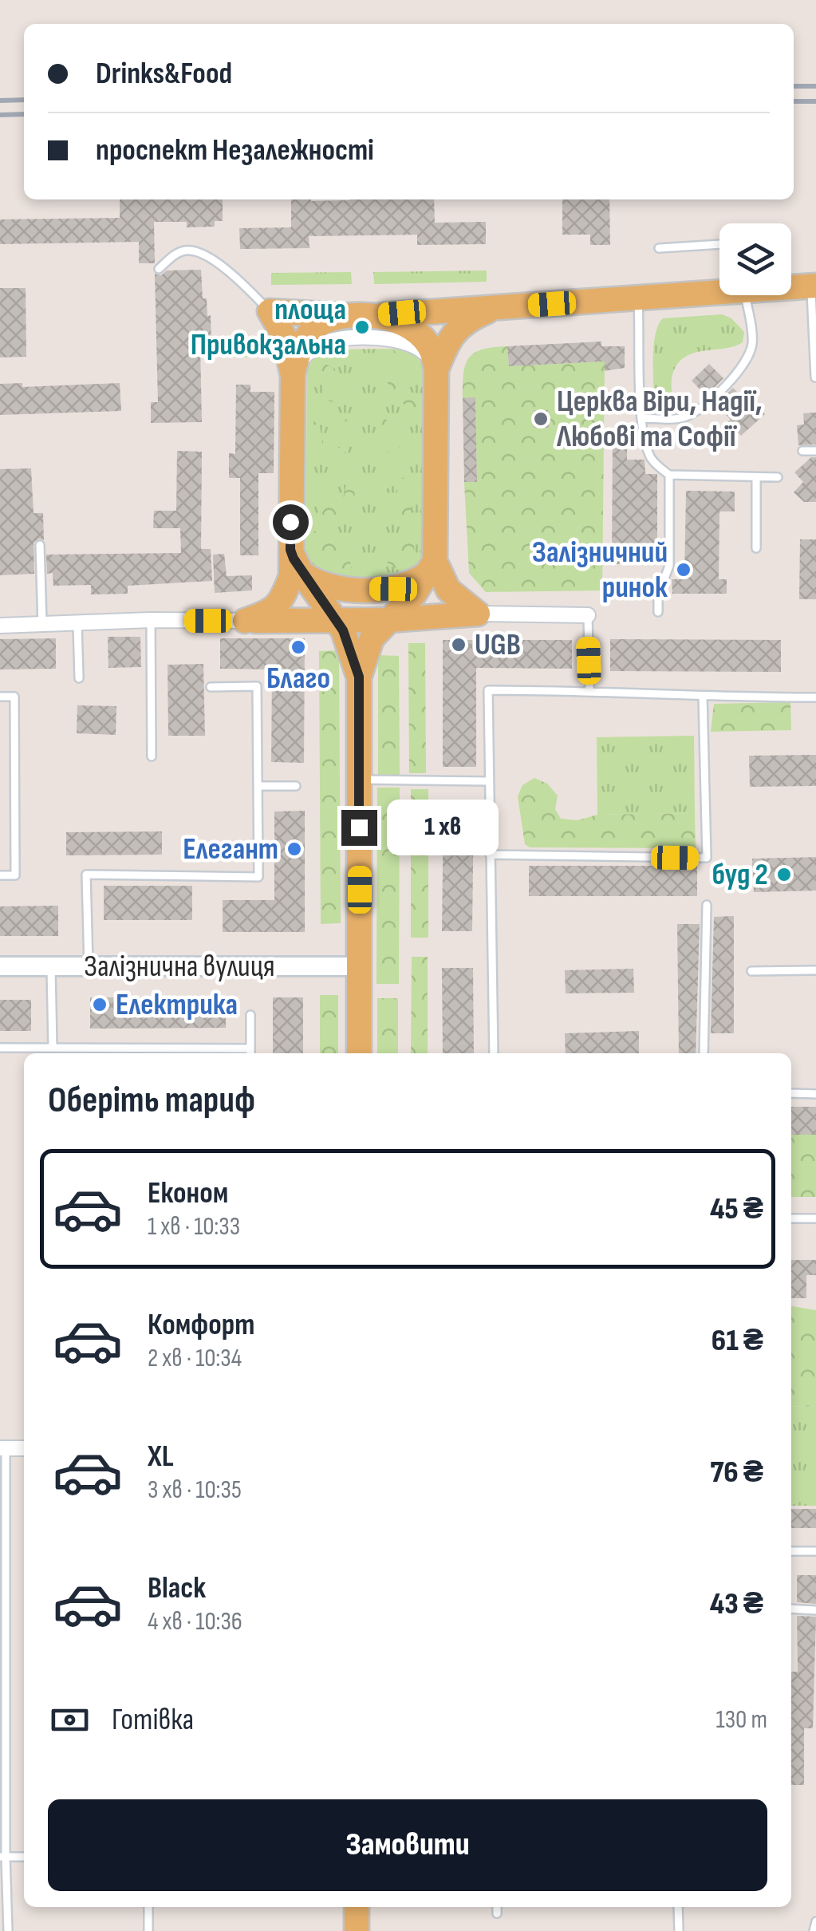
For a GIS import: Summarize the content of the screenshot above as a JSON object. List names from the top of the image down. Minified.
{"streets":{"street":["Залізнична вулиця"]},"places":["площа Привокзальна","Церква Віри, Надії, Любові та Софії","Залізничний ринок","UGB","Благо","Елегант","буд 2","Електрика"],"page":{"banner":["Drinks&Food","проспект Незалежності"],"bubble":"1 хв","heading":"Оберіть тариф","list":[{"name":"Економ","note":"1 хв · 10:33","value":"45 ₴"},{"name":"Комфорт","note":"2 хв · 10:34","value":"61 ₴"},{"name":"XL","note":"3 хв · 10:35","value":"76 ₴"},{"name":"Black","note":"4 хв · 10:36","value":"43 ₴"}],"pay":["Готівка","130 m"],"buttons":"Замовити"}}
